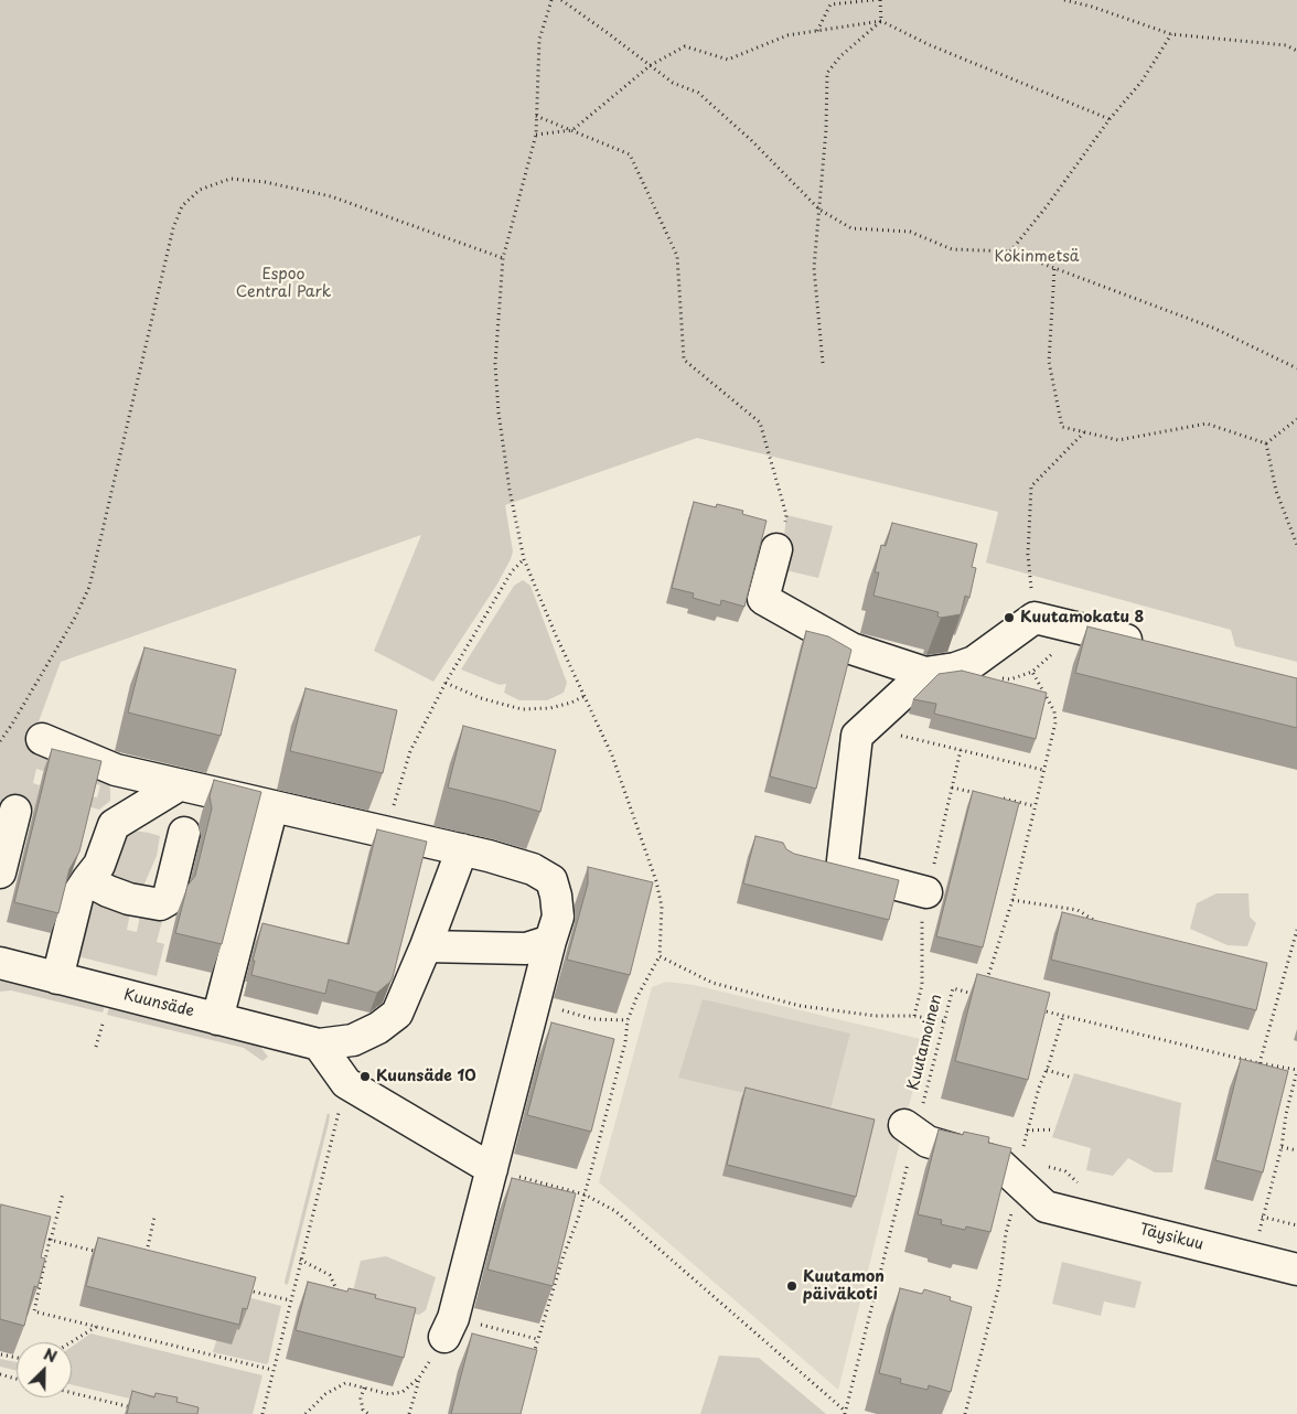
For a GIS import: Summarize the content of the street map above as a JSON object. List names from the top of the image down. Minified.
{"streets":{"street":["Kuunsäde","Täysikuu"],"path":["Kuutamoinen"]},"parks":["Kokinmetsä","Espoo Central Park"],"places":["Kuutamokatu 8","Kuunsäde 10","Kuutamon päiväkoti"],"north":"top right"}
